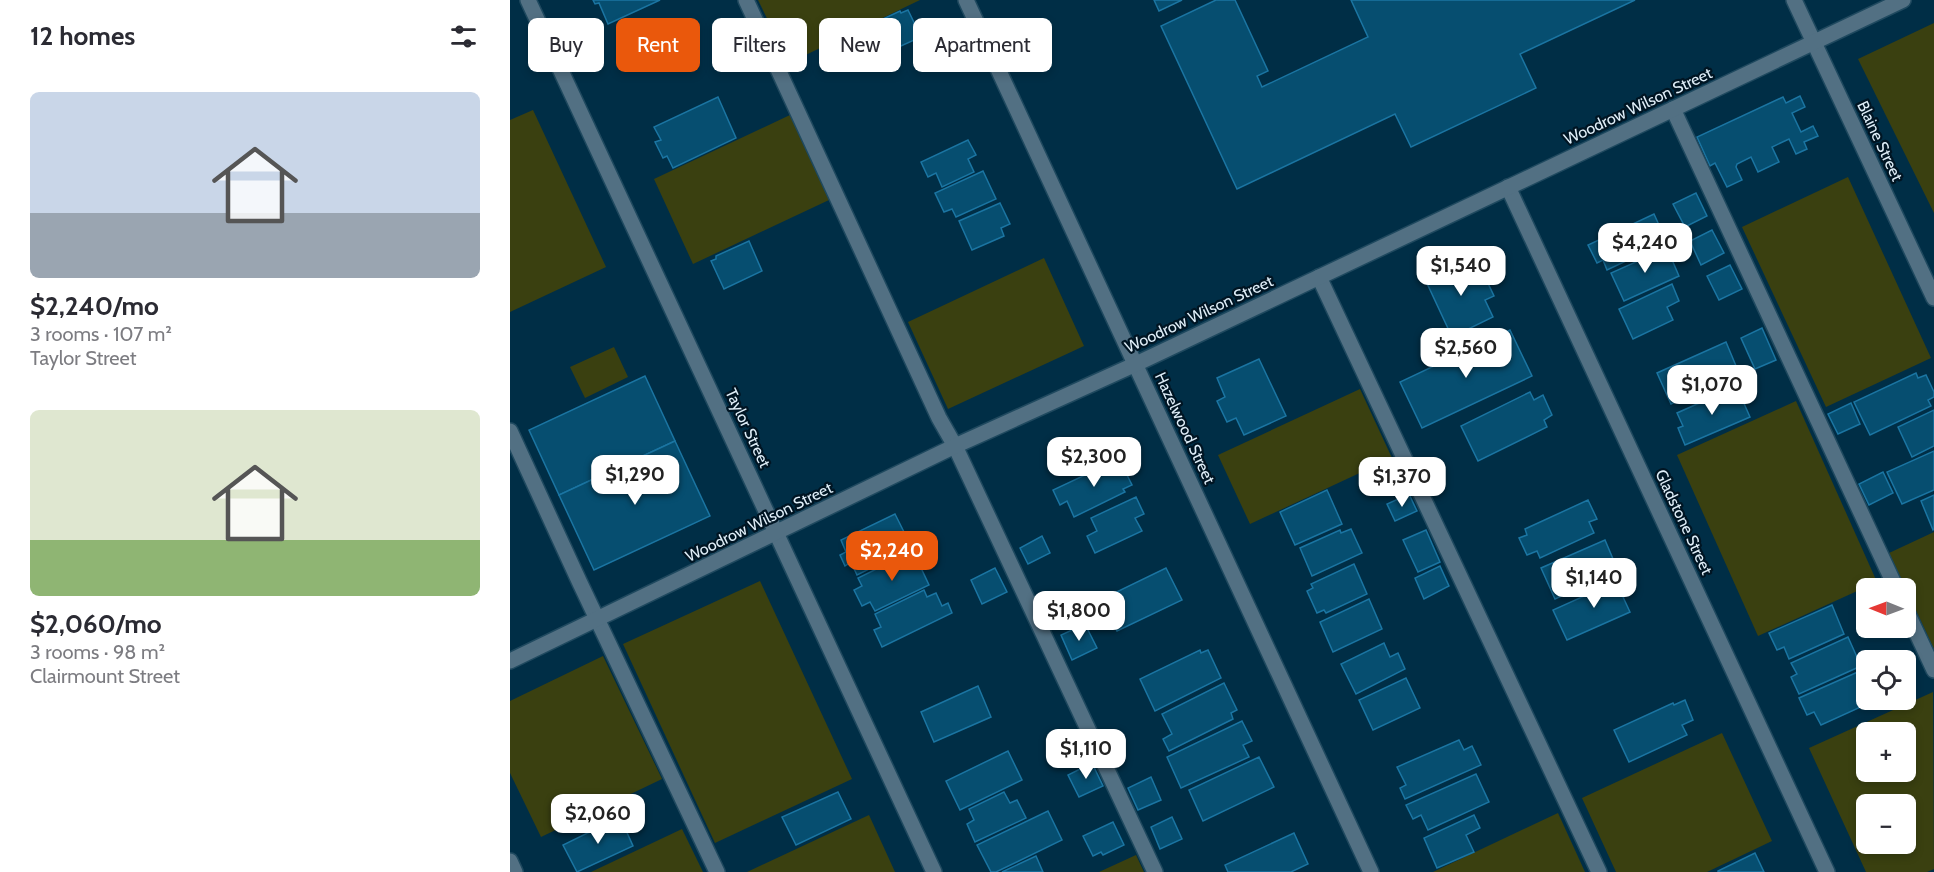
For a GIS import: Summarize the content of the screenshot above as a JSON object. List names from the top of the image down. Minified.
{"streets":{"street":["Woodrow Wilson Street","Blaine Street","Taylor Street","Hazelwood Street","Gladstone Street"]},"crossings":[["Woodrow Wilson Street","Blaine Street"],["Woodrow Wilson Street","Taylor Street"],["Woodrow Wilson Street","Hazelwood Street"],["Woodrow Wilson Street","Gladstone Street"]],"north":"left","page":{"heading":"12 homes","chip":["Buy","Rent","Filters","New","Apartment"],"list":[{"name":"$2,240/mo","note":"3 rooms · 107 m² · Taylor Street"},{"name":"$2,060/mo","note":"3 rooms · 98 m² · Clairmount Street"}],"price":["$4,240","$1,540","$2,560","$1,070","$2,300","$1,290","$1,370","$2,240","$1,140","$1,800","$1,110","$2,060"],"map_buttons":["+","−"]}}
